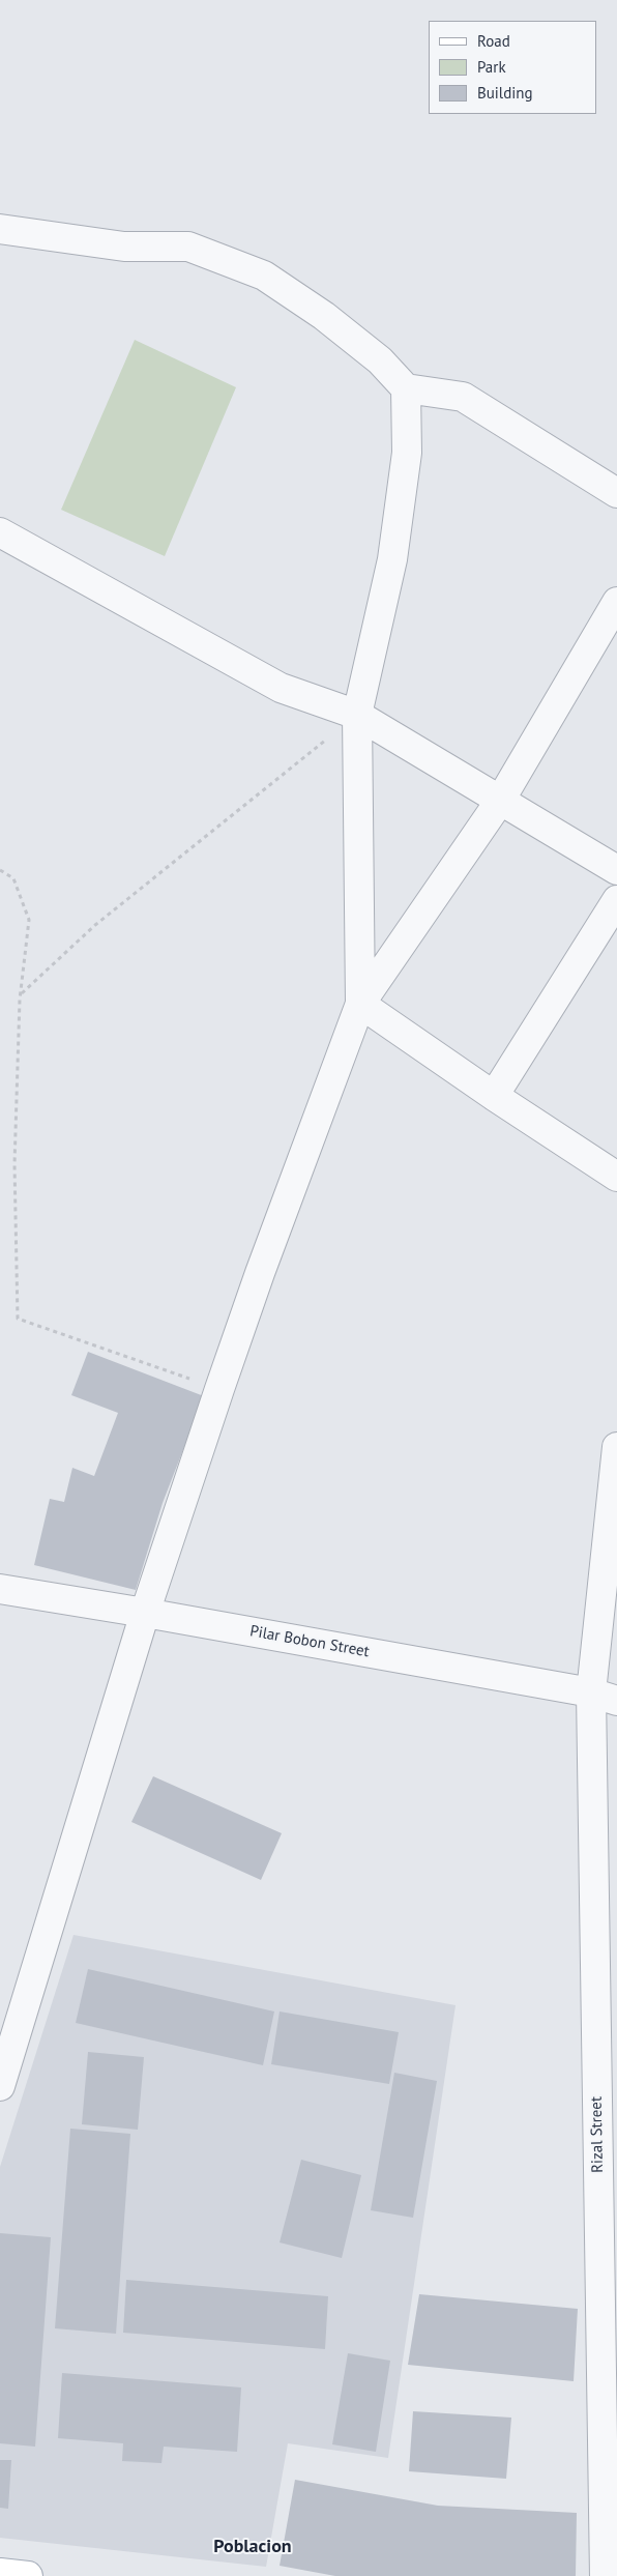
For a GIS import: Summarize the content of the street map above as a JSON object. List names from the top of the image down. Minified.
{"streets":{"street":["Pilar Bobon Street","Rizal Street"]},"crossings":[["Pilar Bobon Street","Rizal Street"]],"districts":["Poblacion"],"legend":["Road","Park","Building"]}
